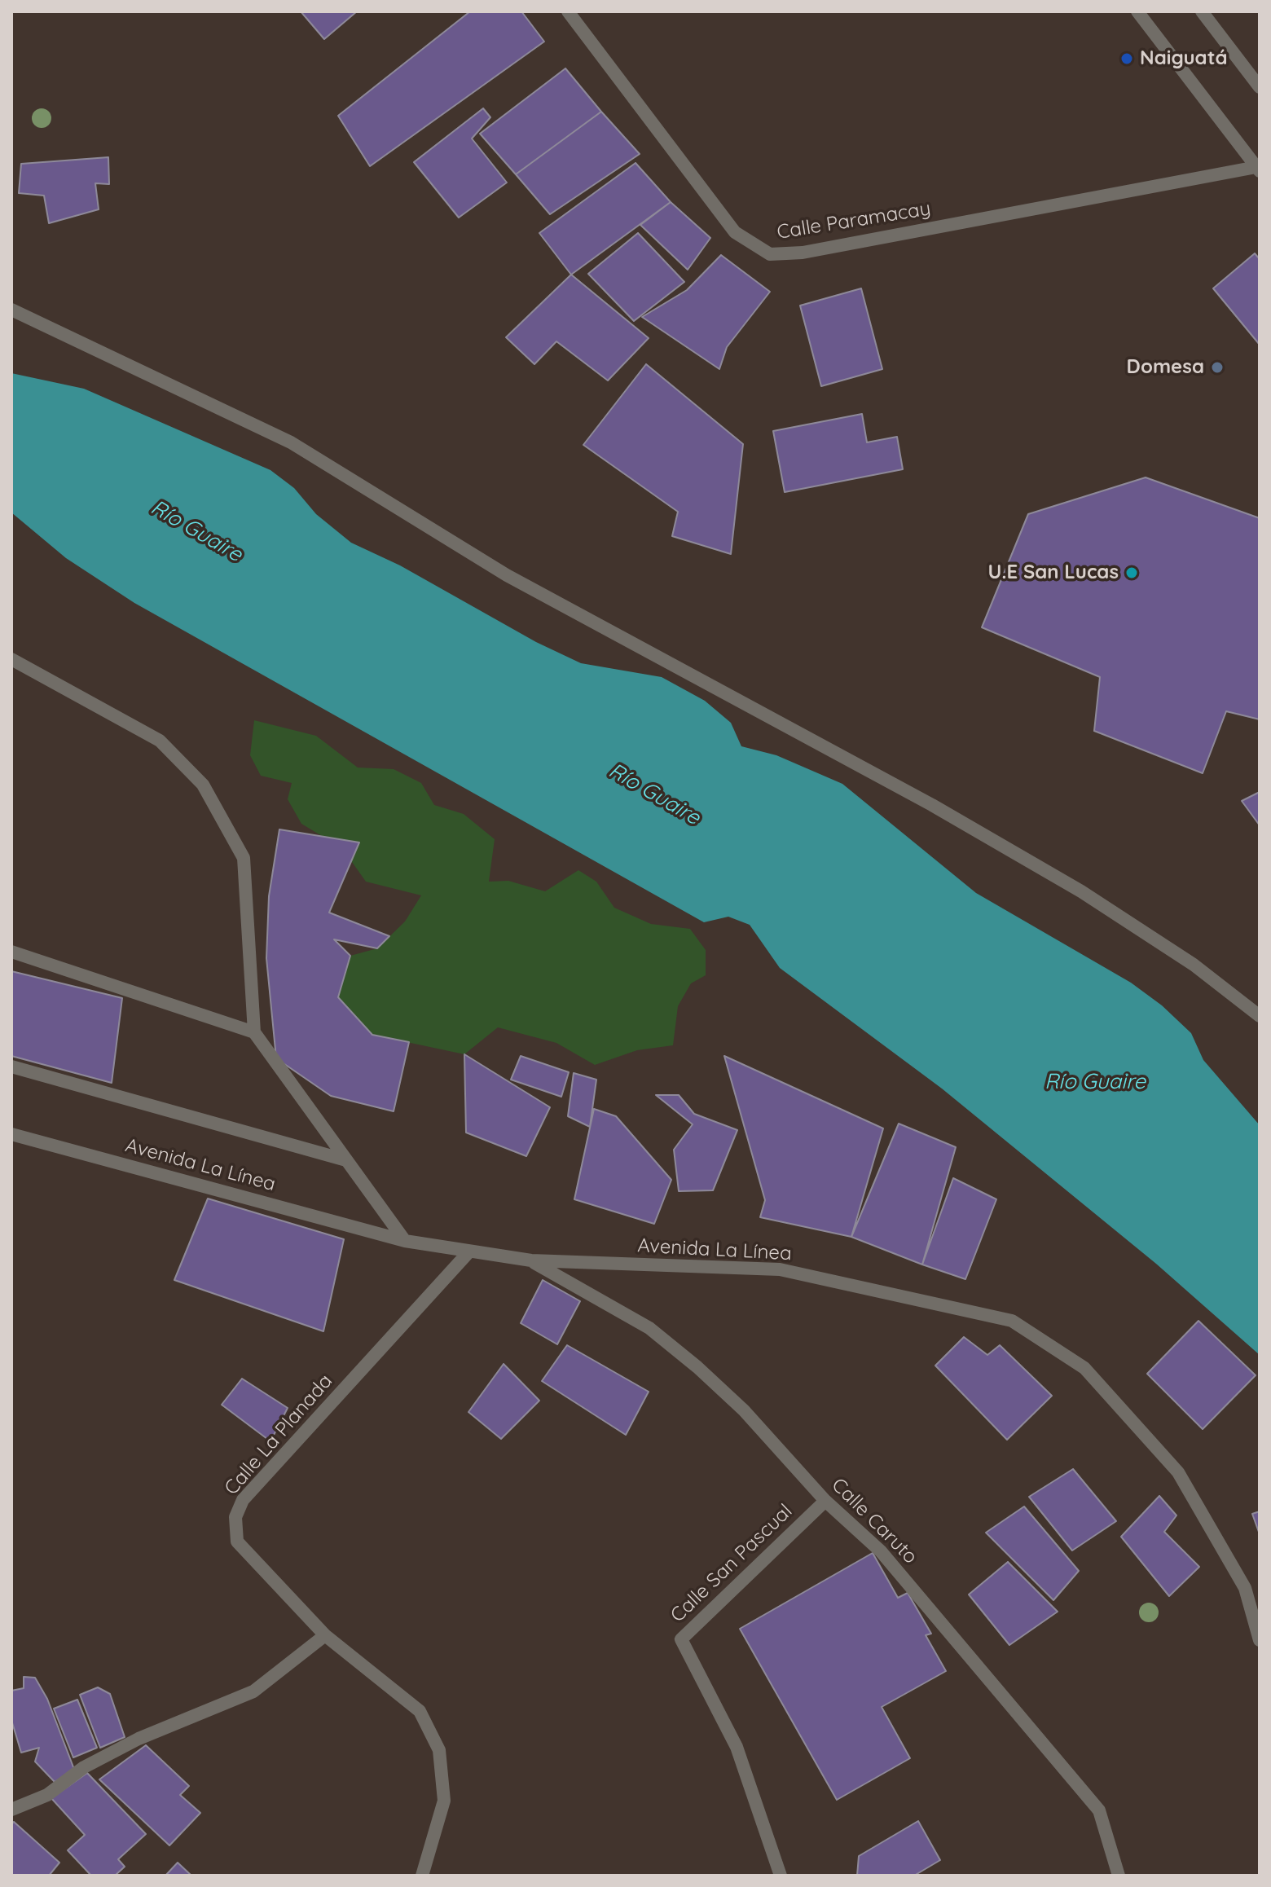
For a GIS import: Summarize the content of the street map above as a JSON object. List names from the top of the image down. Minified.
{"streets":{"street":["Calle Paramacay","Avenida La Línea","Calle La Planada","Calle Caruto","Calle San Pascual"]},"crossings":[["Avenida La Línea","Calle La Planada"],["Avenida La Línea","Calle Caruto"],["Calle Caruto","Calle San Pascual"]],"water":["Río Guaire"],"places":["Naiguatá","Domesa","U.E San Lucas"]}
